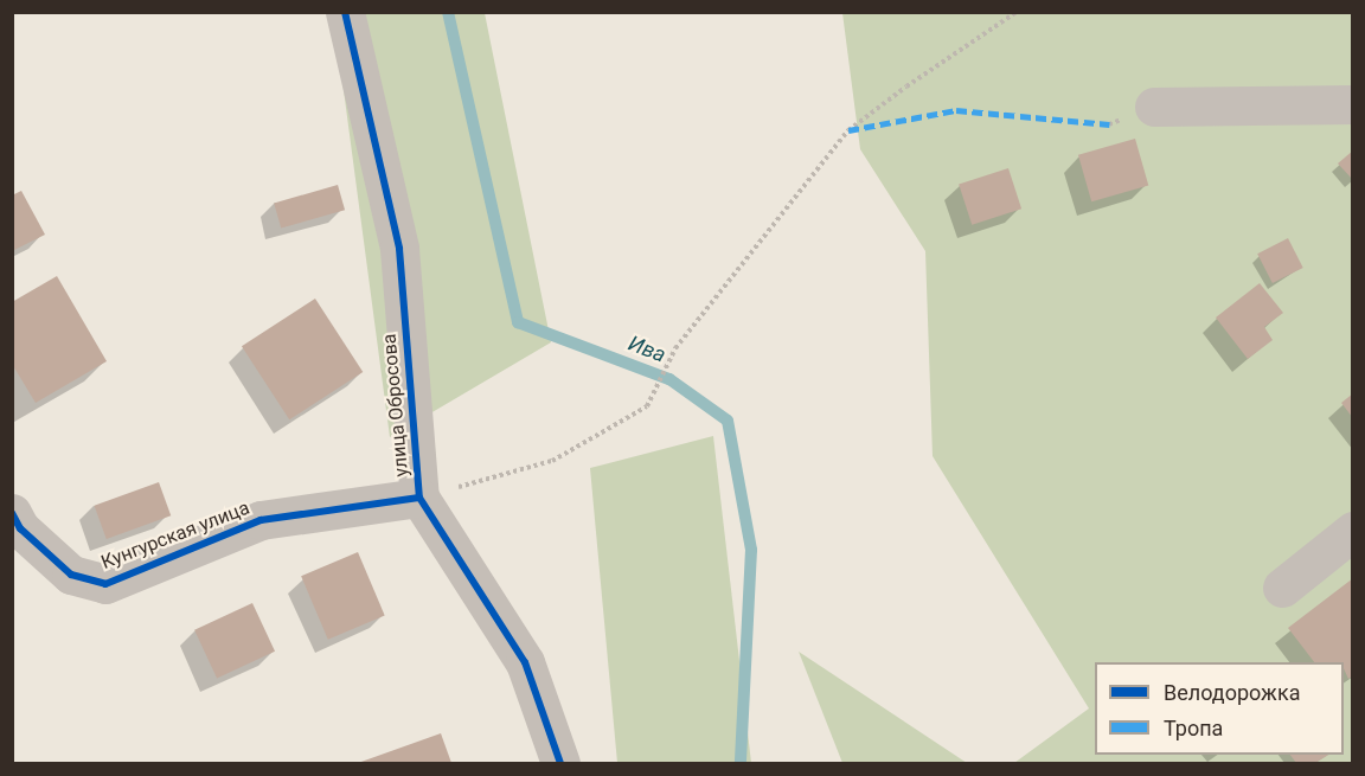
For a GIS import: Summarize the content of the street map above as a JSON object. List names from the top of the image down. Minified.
{"streets":{"street":["улица Обросова","Кунгурская улица"]},"crossings":[["улица Обросова","Кунгурская улица"]],"water":["Ива"],"legend":["Велодорожка","Тропа"]}
